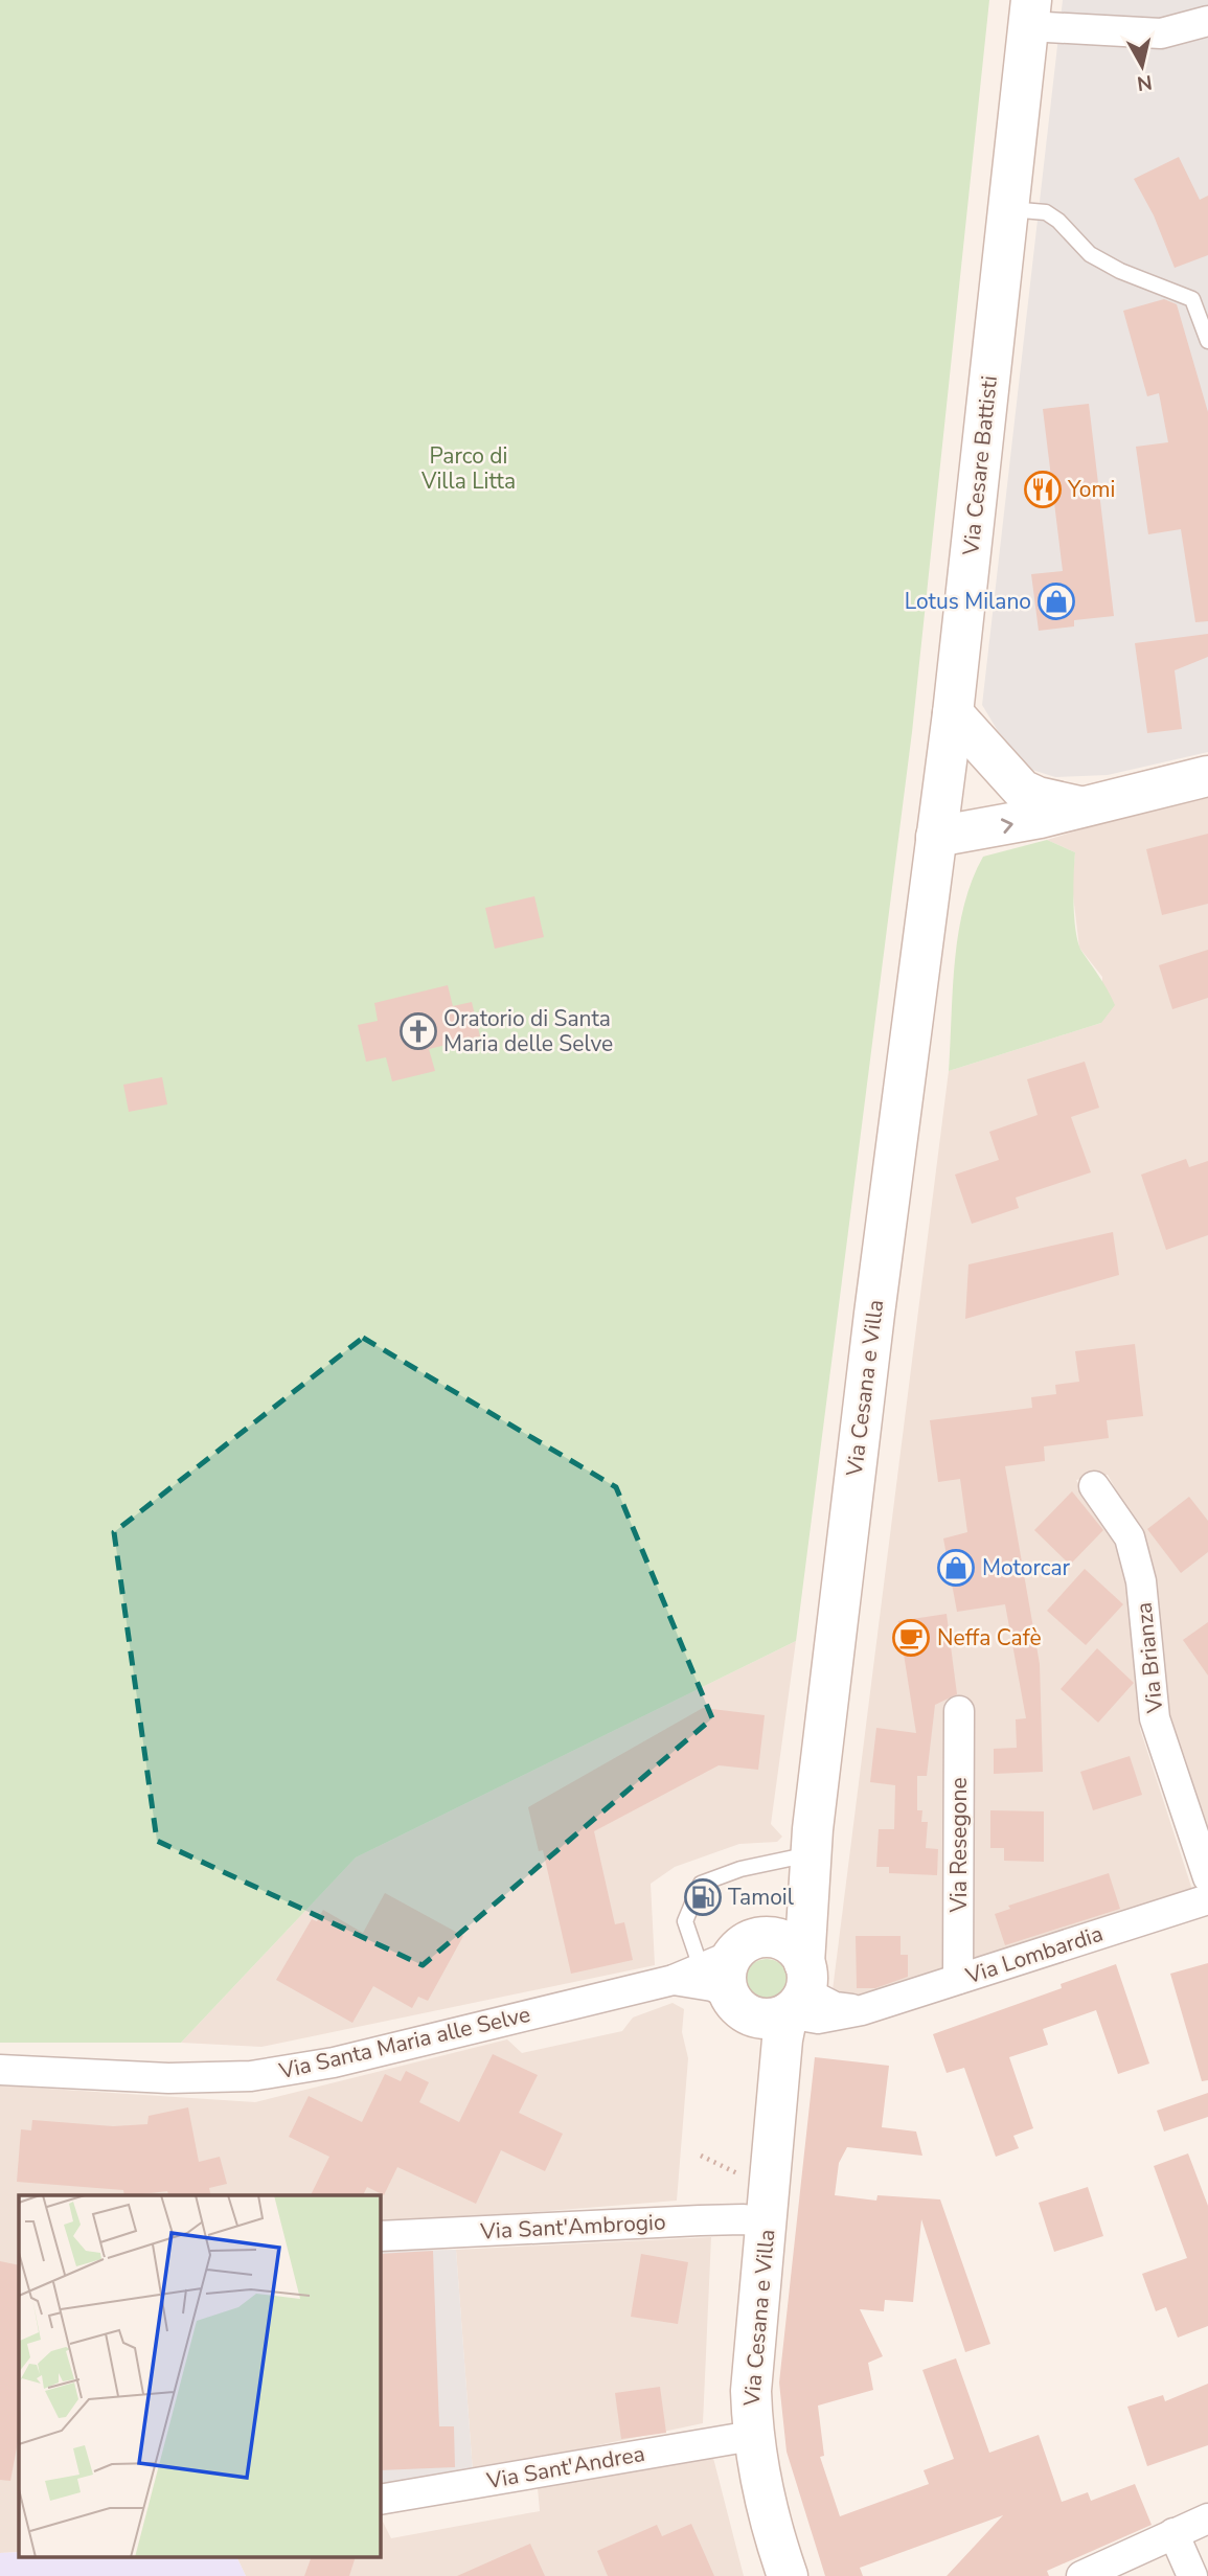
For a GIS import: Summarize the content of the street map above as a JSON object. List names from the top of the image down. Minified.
{"streets":{"main road":["Via Cesare Battisti","Via Cesana e Villa"],"street":["Via Brianza","Via Resegone","Via Lombardia","Via Santa Maria alle Selve","Via Sant'Ambrogio","Via Sant'Andrea"]},"crossings":[["Via Cesare Battisti","Via Cesana e Villa"],["Via Cesana e Villa","Via Lombardia"],["Via Cesana e Villa","Via Santa Maria alle Selve"],["Via Cesana e Villa","Via Sant'Ambrogio"],["Via Cesana e Villa","Via Sant'Andrea"],["Via Resegone","Via Lombardia"],["Via Lombardia","Via Santa Maria alle Selve"]],"parks":["Parco di Villa Litta"],"places":{"restaurant":["Yomi"],"shop":["Lotus Milano","Motorcar"],"church":["Oratorio di Santa Maria delle Selve"],"cafe":["Neffa Cafè"],"fuel station":["Tamoil"]},"north":"bottom"}
